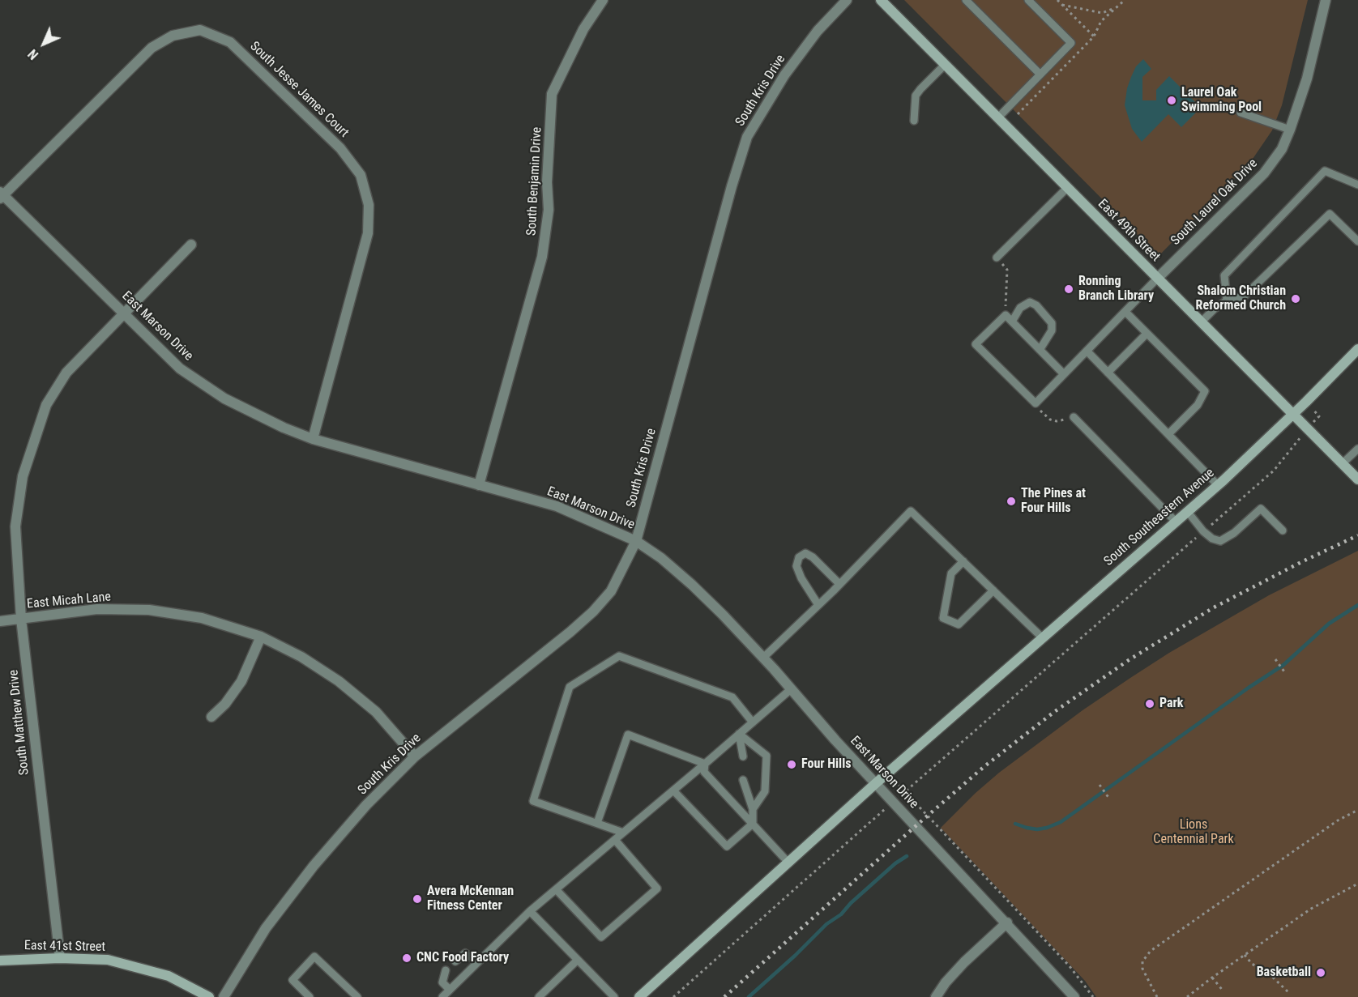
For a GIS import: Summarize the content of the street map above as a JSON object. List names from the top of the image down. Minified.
{"streets":{"main road":["East 49th Street","South Southeastern Avenue","East 41st Street"],"street":["South Jesse James Court","South Kris Drive","South Benjamin Drive","South Laurel Oak Drive","East Marson Drive","East Micah Lane","South Matthew Drive"]},"crossings":[["South Jesse James Court","East Marson Drive"],["South Kris Drive","East Marson Drive"],["South Kris Drive","East Micah Lane"],["South Benjamin Drive","East Marson Drive"],["South Laurel Oak Drive","East 49th Street"],["East 49th Street","South Southeastern Avenue"],["East Marson Drive","South Southeastern Avenue"],["East Marson Drive","South Matthew Drive"],["East Micah Lane","South Matthew Drive"],["South Matthew Drive","East 41st Street"]],"parks":["Lions Centennial Park"],"places":["Laurel Oak Swimming Pool","Ronning Branch Library","Shalom Christian Reformed Church","The Pines at Four Hills","Park","Four Hills","Avera McKennan Fitness Center","CNC Food Factory","Basketball"],"north":"bottom left"}
